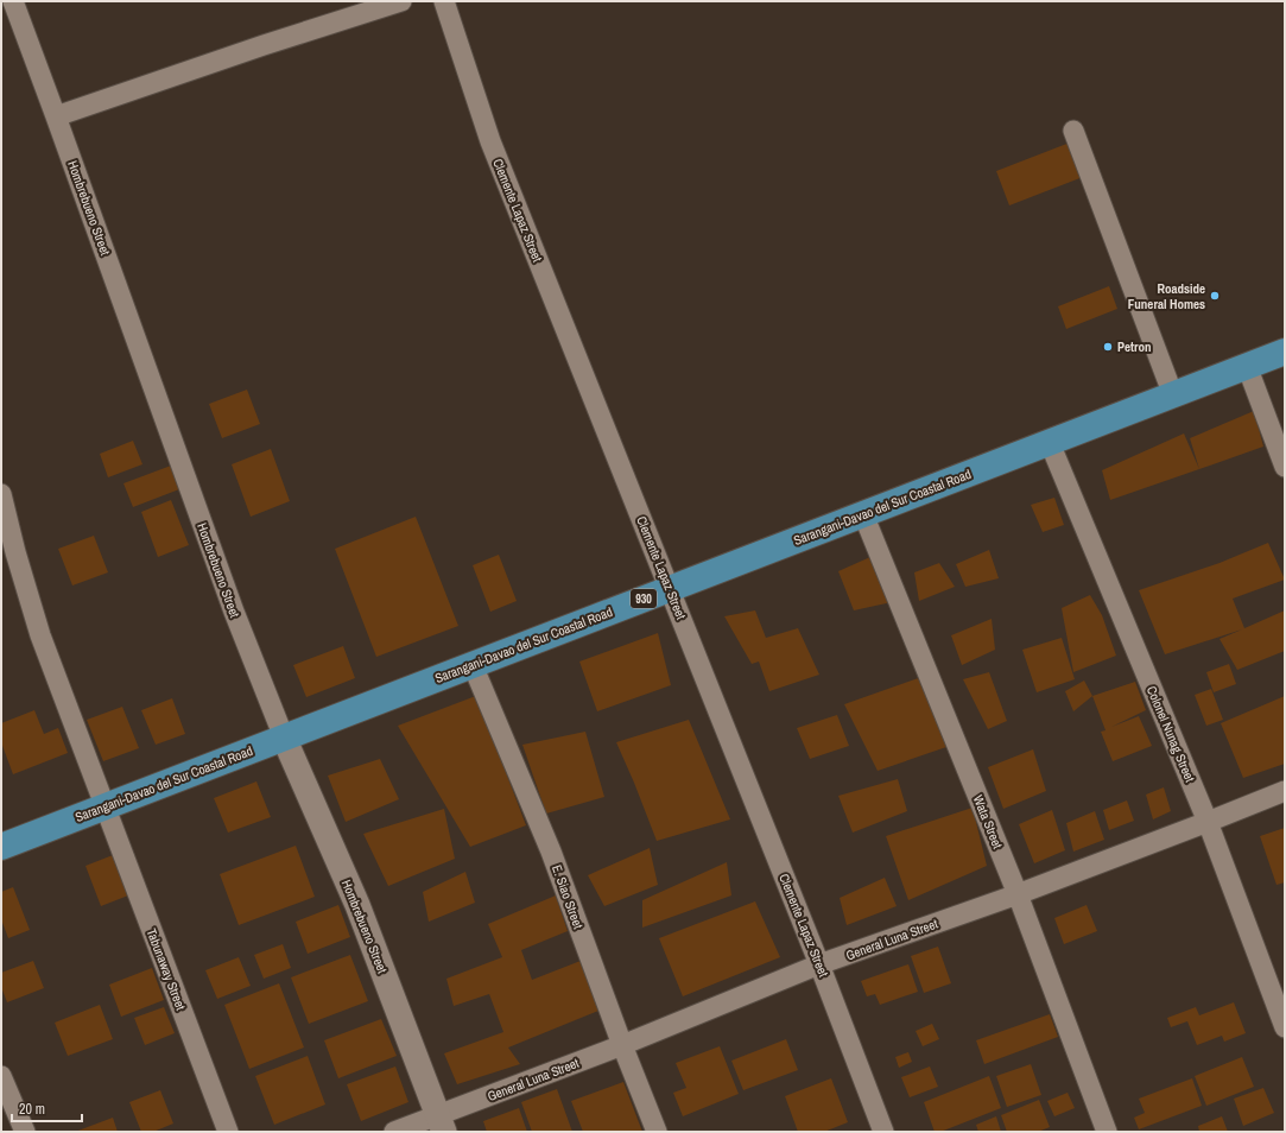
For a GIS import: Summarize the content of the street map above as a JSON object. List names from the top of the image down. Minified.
{"streets":{"main road":["Sarangani-Davao del Sur Coastal Road","930"],"street":["Hombrebueno Street","Clemente Lapaz Street","Colonel Nunag Street","Wata Street","E. Siao Street","General Luna Street","Tabunaway Street"]},"crossings":[["Hombrebueno Street","Sarangani-Davao del Sur Coastal Road"],["Hombrebueno Street","General Luna Street"],["Clemente Lapaz Street","Sarangani-Davao del Sur Coastal Road"],["Clemente Lapaz Street","General Luna Street"],["Sarangani-Davao del Sur Coastal Road","Colonel Nunag Street"],["Sarangani-Davao del Sur Coastal Road","Wata Street"],["Sarangani-Davao del Sur Coastal Road","E. Siao Street"],["Sarangani-Davao del Sur Coastal Road","Tabunaway Street"],["Colonel Nunag Street","General Luna Street"],["Wata Street","General Luna Street"],["E. Siao Street","General Luna Street"]],"places":["Roadside Funeral Homes","Petron"],"scale_bar":"20 m"}
